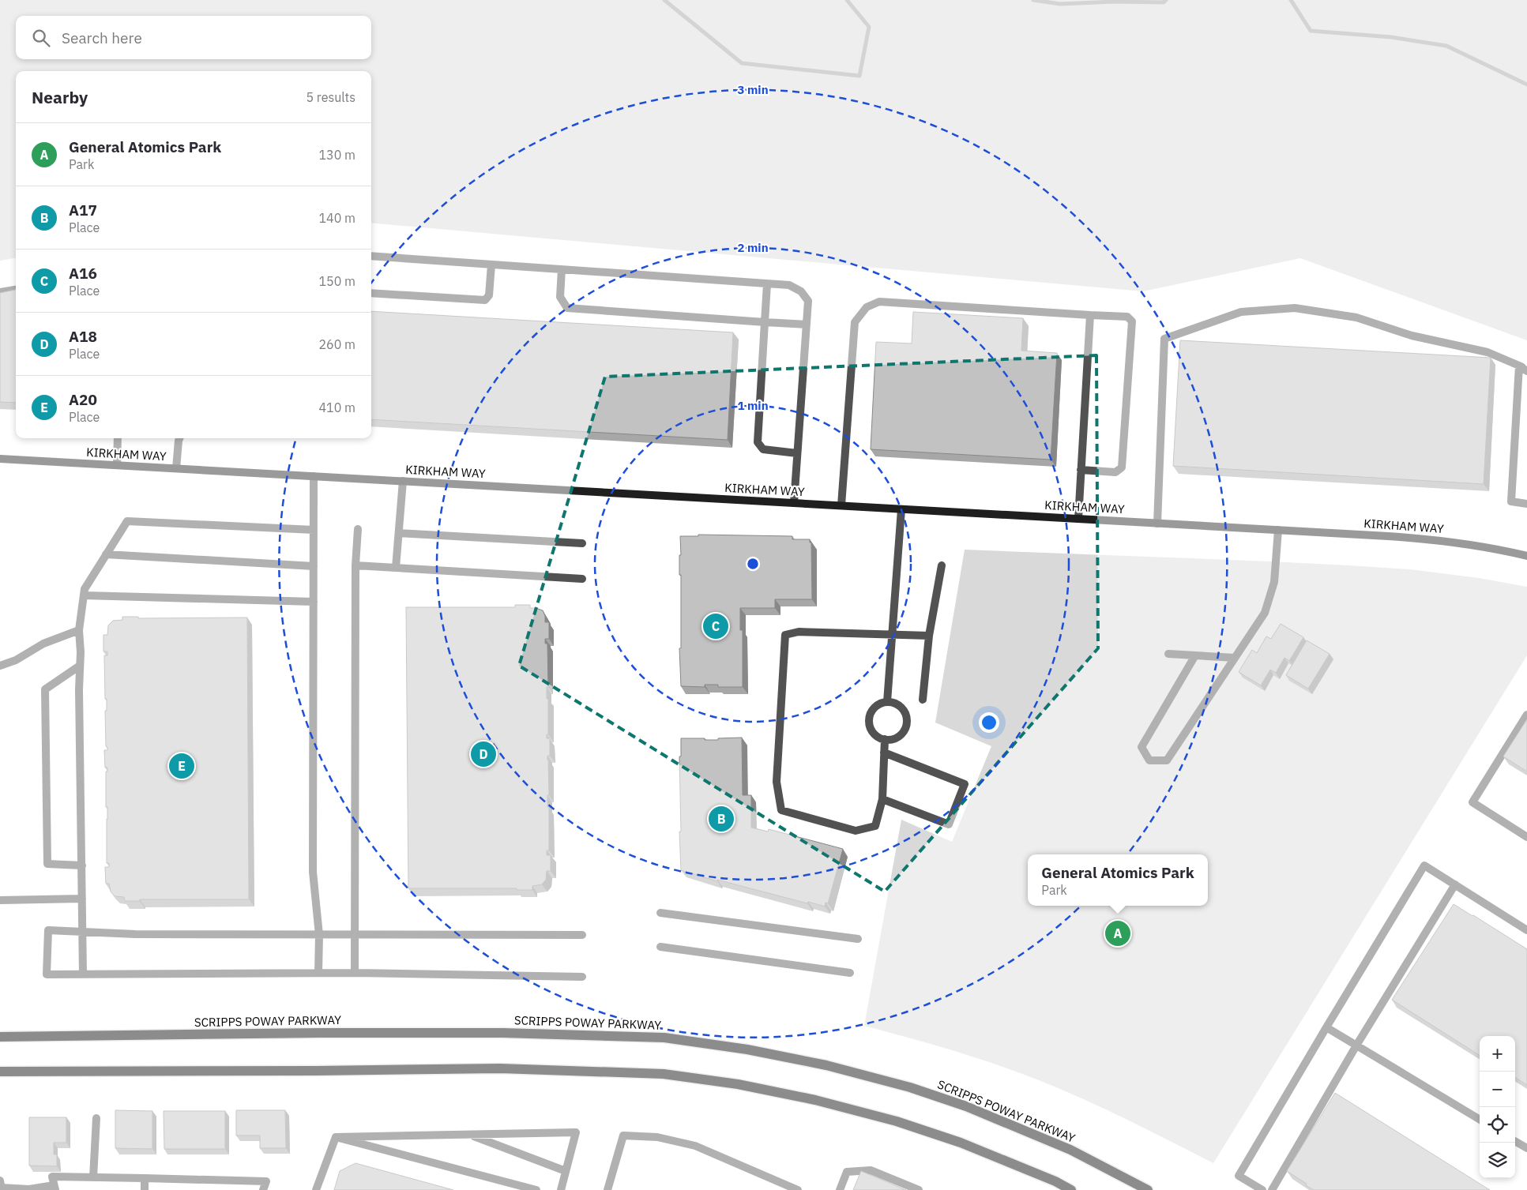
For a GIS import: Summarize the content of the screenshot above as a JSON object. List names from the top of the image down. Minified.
{"streets":{"main road":["KIRKHAM WAY","SCRIPPS POWAY PARKWAY"]},"page":{"search":"Search here","heading":["Nearby","5 results"],"list":[{"mark":"A","name":"General Atomics Park","note":"Park","value":"130 m"},{"mark":"B","name":"A17","note":"Place","value":"140 m"},{"mark":"C","name":"A16","note":"Place","value":"150 m"},{"mark":"D","name":"A18","note":"Place","value":"260 m"},{"mark":"E","name":"A20","note":"Place","value":"410 m"}],"pins":["C","D","E","B","A"],"popup":["General Atomics Park","Park"],"map_buttons":["+","−"]},"rings":["3 min","2 min","1 min"]}
